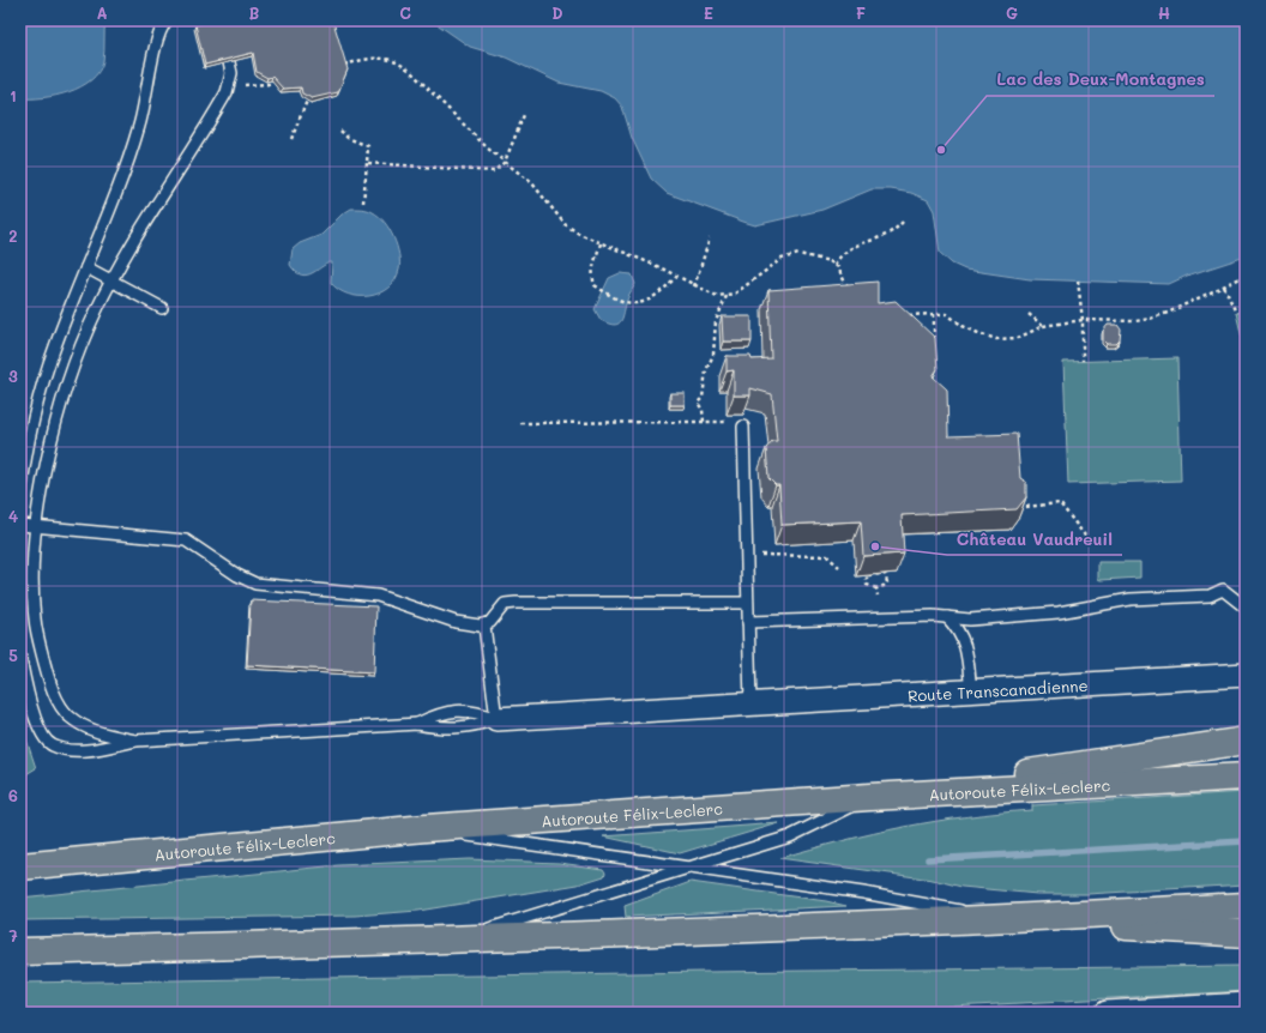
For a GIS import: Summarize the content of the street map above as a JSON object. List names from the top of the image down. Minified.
{"streets":{"highway":["Autoroute Félix-Leclerc"],"street":["Route Transcanadienne"]},"places":["Lac des Deux-Montagnes","Château Vaudreuil"],"grid":{"columns":["A","B","C","D","E","F","G","H"],"rows":["1","2","3","4","5","6","7"]}}
